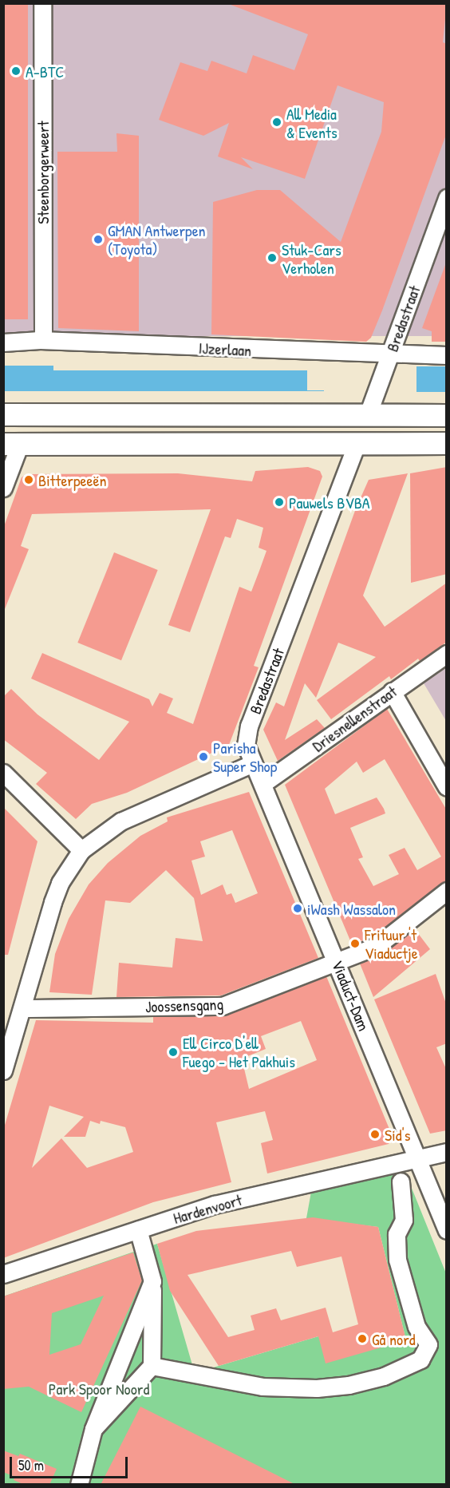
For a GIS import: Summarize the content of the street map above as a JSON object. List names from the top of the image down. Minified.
{"streets":{"main road":["Bredastraat"],"street":["Steenborgerweert","IJzerlaan","Driesnellenstraat","Viaduct-Dam","Joossensgang","Hardenvoort"]},"crossings":[["Steenborgerweert","IJzerlaan"],["Bredastraat","IJzerlaan"],["Bredastraat","Viaduct-Dam"],["Driesnellenstraat","Viaduct-Dam"],["Viaduct-Dam","Joossensgang"],["Viaduct-Dam","Hardenvoort"]],"parks":["Park Spoor Noord"],"places":["A-BTC","All Media & Events","GMAN Antwerpen (Toyota)","Stuk-Cars Verholen","Bitterpeeën","Pauwels BVBA","Parisha Super Shop","iWash Wassalon","Frituur 't Viaductje","Ell Circo D'ell Fuego - Het Pakhuis","Sid's","Gå nord"],"scale_bar":"50 m"}
